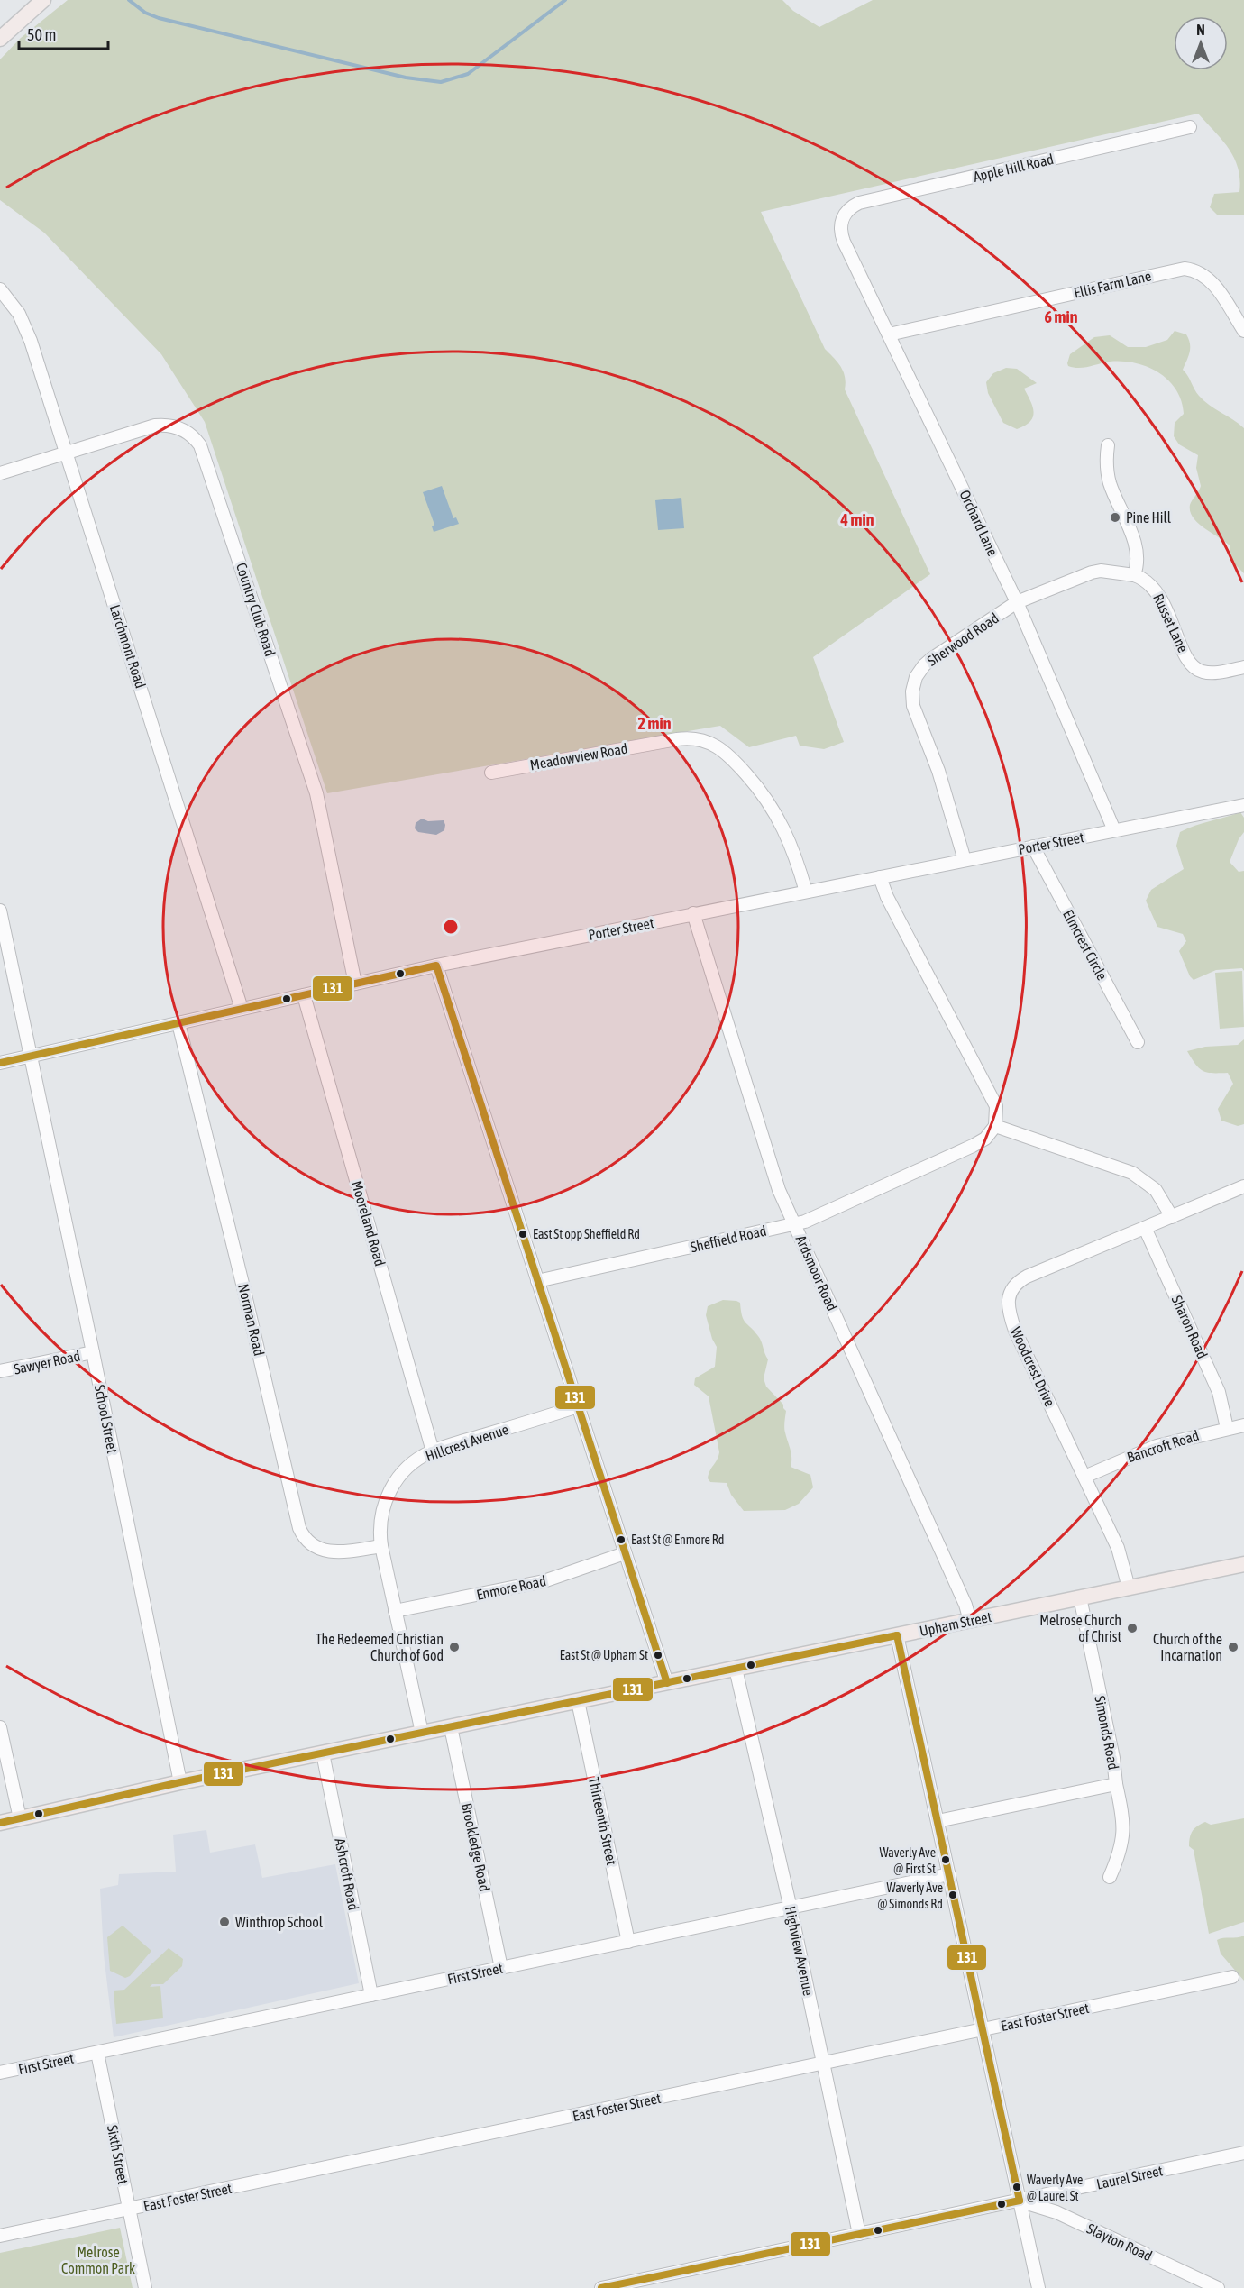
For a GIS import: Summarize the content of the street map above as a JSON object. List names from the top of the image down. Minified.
{"streets":{"main road":["Upham Street"],"street":["Apple Hill Road","Ellis Farm Lane","Orchard Lane","Country Club Road","Russet Lane","Sherwood Road","Larchmont Road","Meadowview Road","Porter Street","Elmcrest Circle","Mooreland Road","Sheffield Road","Ardsmoor Road","Norman Road","Sharon Road","Sawyer Road","Woodcrest Drive","School Street","Hillcrest Avenue","Bancroft Road","Enmore Road","Simonds Road","Thirteenth Street","Brookledge Road","Ashcroft Road","Highview Avenue","First Street","East Foster Street","Sixth Street","Laurel Street","Slayton Road"]},"crossings":[["Apple Hill Road","Orchard Lane"],["Ellis Farm Lane","Orchard Lane"],["Orchard Lane","Sherwood Road"],["Orchard Lane","Porter Street"],["Country Club Road","Larchmont Road"],["Country Club Road","Porter Street"],["Russet Lane","Sherwood Road"],["Sherwood Road","Porter Street"],["Larchmont Road","Porter Street"],["Meadowview Road","Porter Street"],["Porter Street","Elmcrest Circle"],["Porter Street","Mooreland Road"],["Porter Street","Ardsmoor Road"],["Porter Street","Norman Road"],["Porter Street","School Street"],["Mooreland Road","Hillcrest Avenue"],["Sheffield Road","Ardsmoor Road"],["Ardsmoor Road","Upham Street"],["Norman Road","Hillcrest Avenue"],["Sharon Road","Woodcrest Drive"],["Sharon Road","Bancroft Road"],["Sawyer Road","School Street"],["Woodcrest Drive","Bancroft Road"],["Woodcrest Drive","Upham Street"],["School Street","Upham Street"],["Hillcrest Avenue","Enmore Road"],["Hillcrest Avenue","Upham Street"],["Upham Street","Simonds Road"],["Upham Street","Thirteenth Street"],["Upham Street","Brookledge Road"],["Upham Street","Ashcroft Road"],["Upham Street","Highview Avenue"],["Thirteenth Street","First Street"],["Brookledge Road","First Street"],["Ashcroft Road","First Street"],["Highview Avenue","First Street"],["Highview Avenue","East Foster Street"],["Highview Avenue","Laurel Street"],["First Street","Sixth Street"],["East Foster Street","Sixth Street"],["Laurel Street","Slayton Road"]],"parks":["Melrose Common Park"],"places":["Pine Hill","East St opp Sheffield Rd","East St @ Enmore Rd","Melrose Church of Christ","The Redeemed Christian Church of God","Church of the Incarnation","East St @ Upham St","Waverly Ave @ First St","Waverly Ave @ Simonds Rd","Winthrop School","Waverly Ave @ Laurel St"],"lines":["transit line 131"],"scale_bar":"50 m","north":"top","rings":["6 min","4 min","2 min"]}
